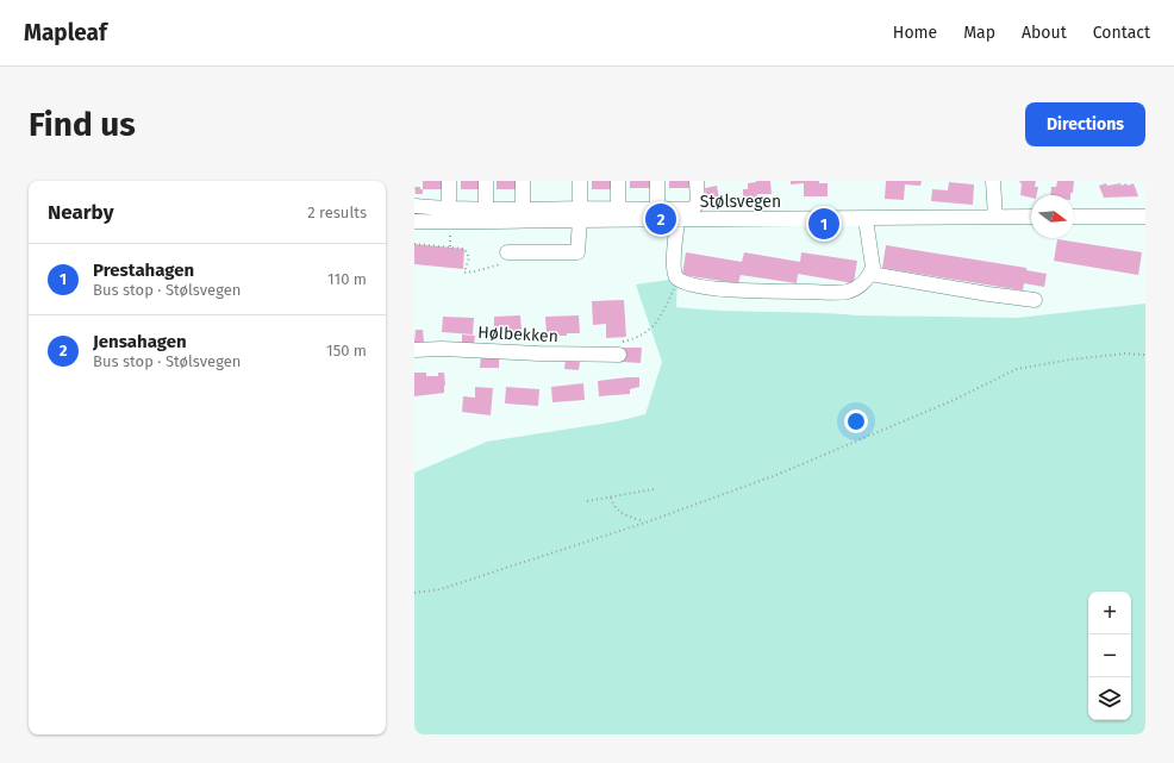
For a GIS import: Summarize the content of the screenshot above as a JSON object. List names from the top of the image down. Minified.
{"streets":{"street":["Stølsvegen","Hølbekken"]},"north":"right","page":{"header":"Mapleaf","nav":["Home","Map","About","Contact"],"buttons":"Directions","title":"Find us","heading":["Nearby","2 results"],"pins":["2","1"],"list":[{"mark":"1","name":"Prestahagen","note":"Bus stop · Stølsvegen","value":"110 m"},{"mark":"2","name":"Jensahagen","note":"Bus stop · Stølsvegen","value":"150 m"}],"map_buttons":["+","−"]}}
